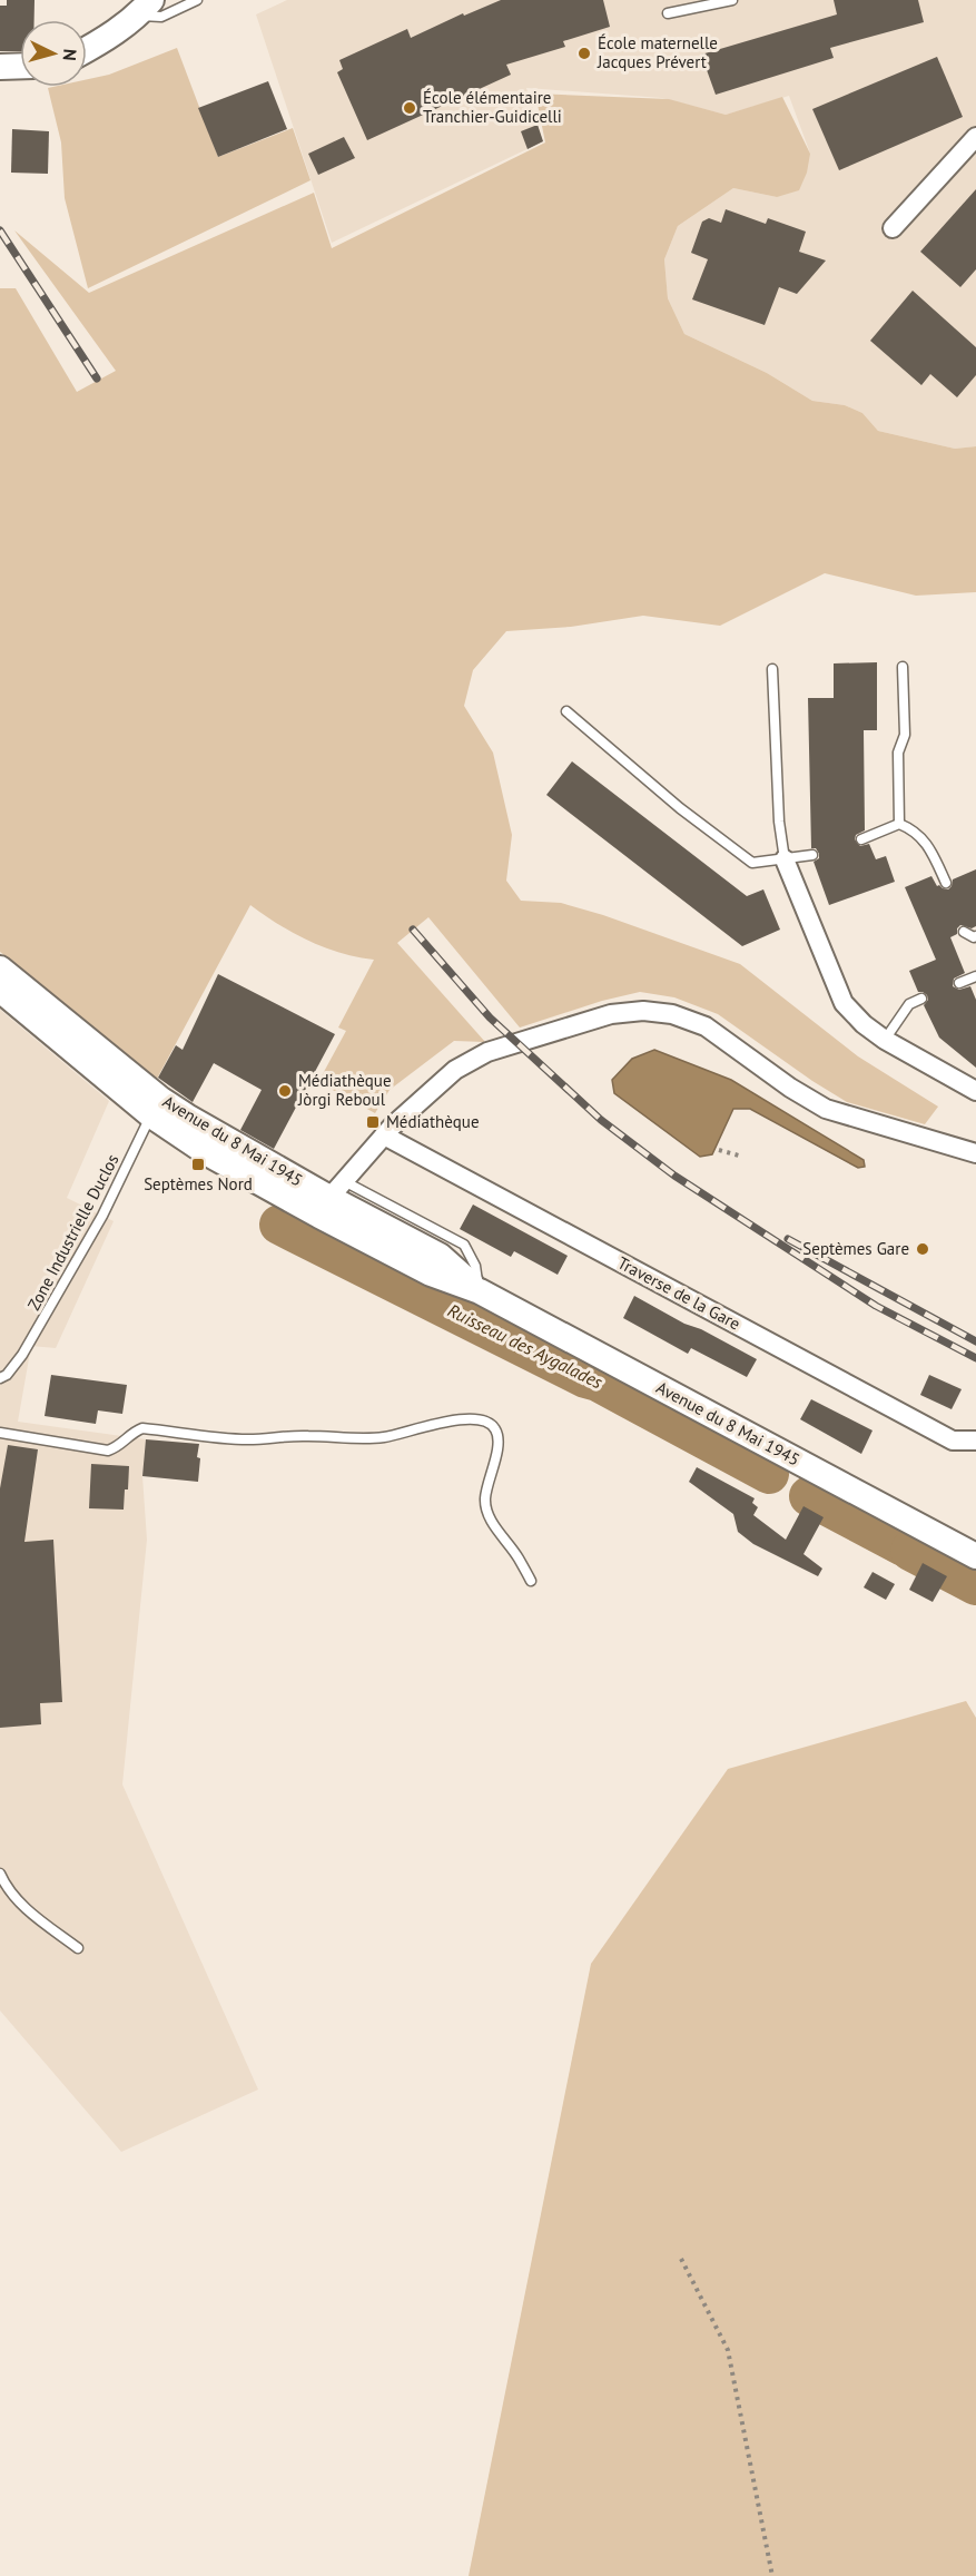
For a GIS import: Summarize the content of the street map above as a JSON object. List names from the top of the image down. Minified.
{"streets":{"main road":["Avenue du 8 Mai 1945"],"street":["Traverse de la Gare"],"lane":["Zone Industrielle Duclos"]},"crossings":[["Avenue du 8 Mai 1945","Zone Industrielle Duclos"]],"water":["Ruisseau des Aygalades"],"places":{"other":["École maternelle Jacques Prévert","École élémentaire Tranchier-Guidicelli","Médiathèque Jòrgi Reboul","Septèmes Gare"],"transit":["Médiathèque","Septèmes Nord"]},"north":"right"}
